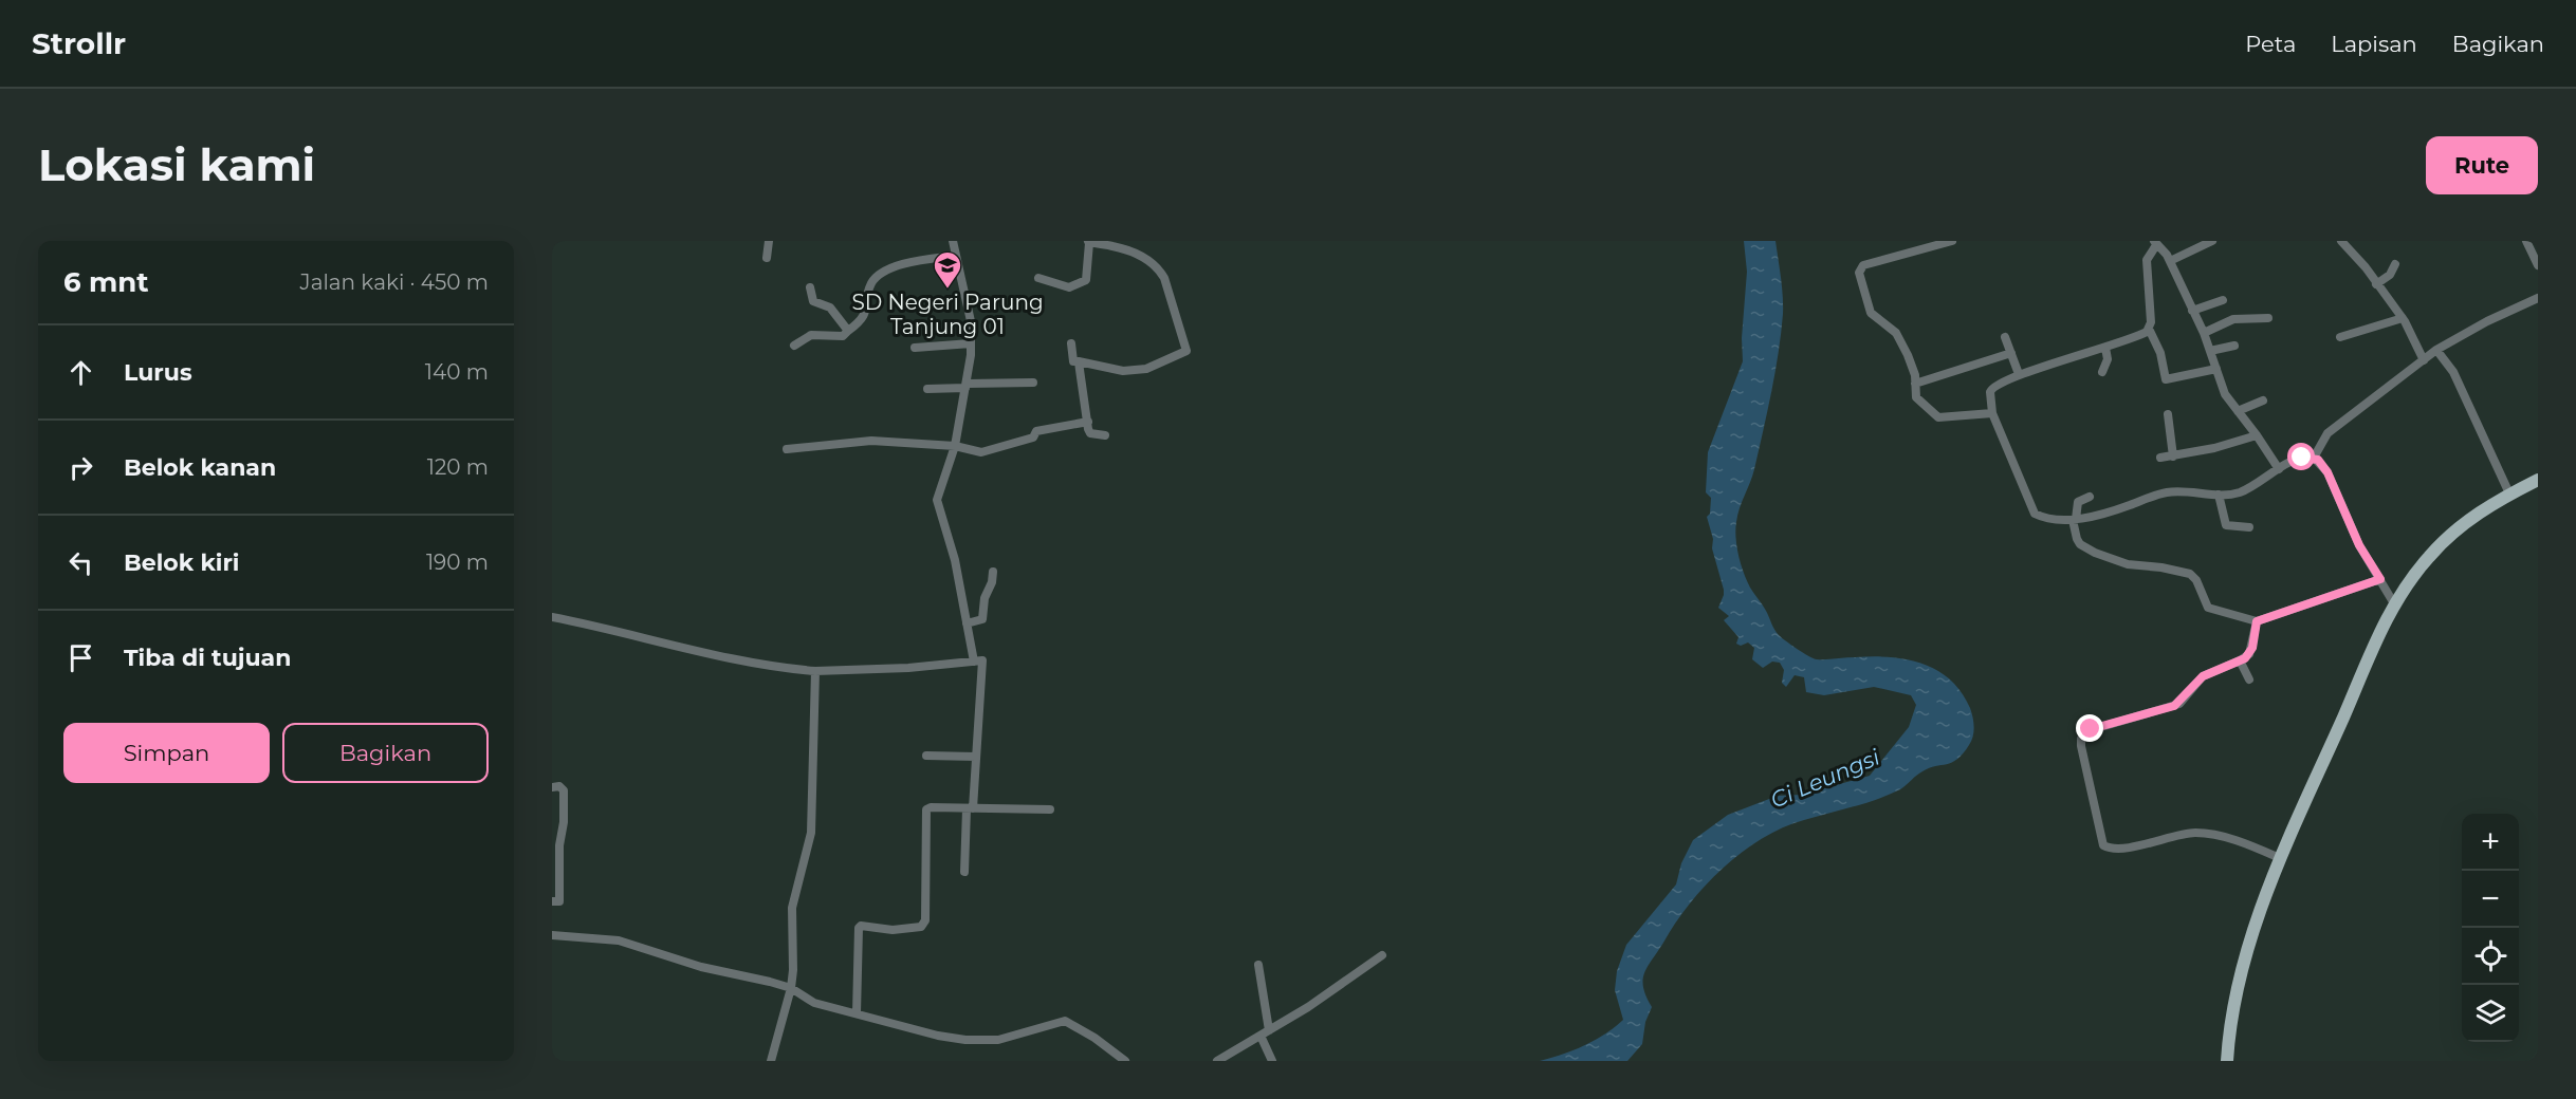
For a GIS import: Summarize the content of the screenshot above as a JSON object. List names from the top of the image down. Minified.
{"water":["Ci Leungsi"],"places":{"school or university":["SD Negeri Parung Tanjung 01"]},"page":{"header":"Strollr","nav":["Peta","Lapisan","Bagikan"],"buttons":["Rute",["Simpan","Bagikan"]],"title":"Lokasi kami","heading":["6 mnt","Jalan kaki · 450 m"],"list":[["Lurus","140 m"],["Belok kanan","120 m"],["Belok kiri","190 m"],"Tiba di tujuan"],"map_buttons":["+","−"]}}
